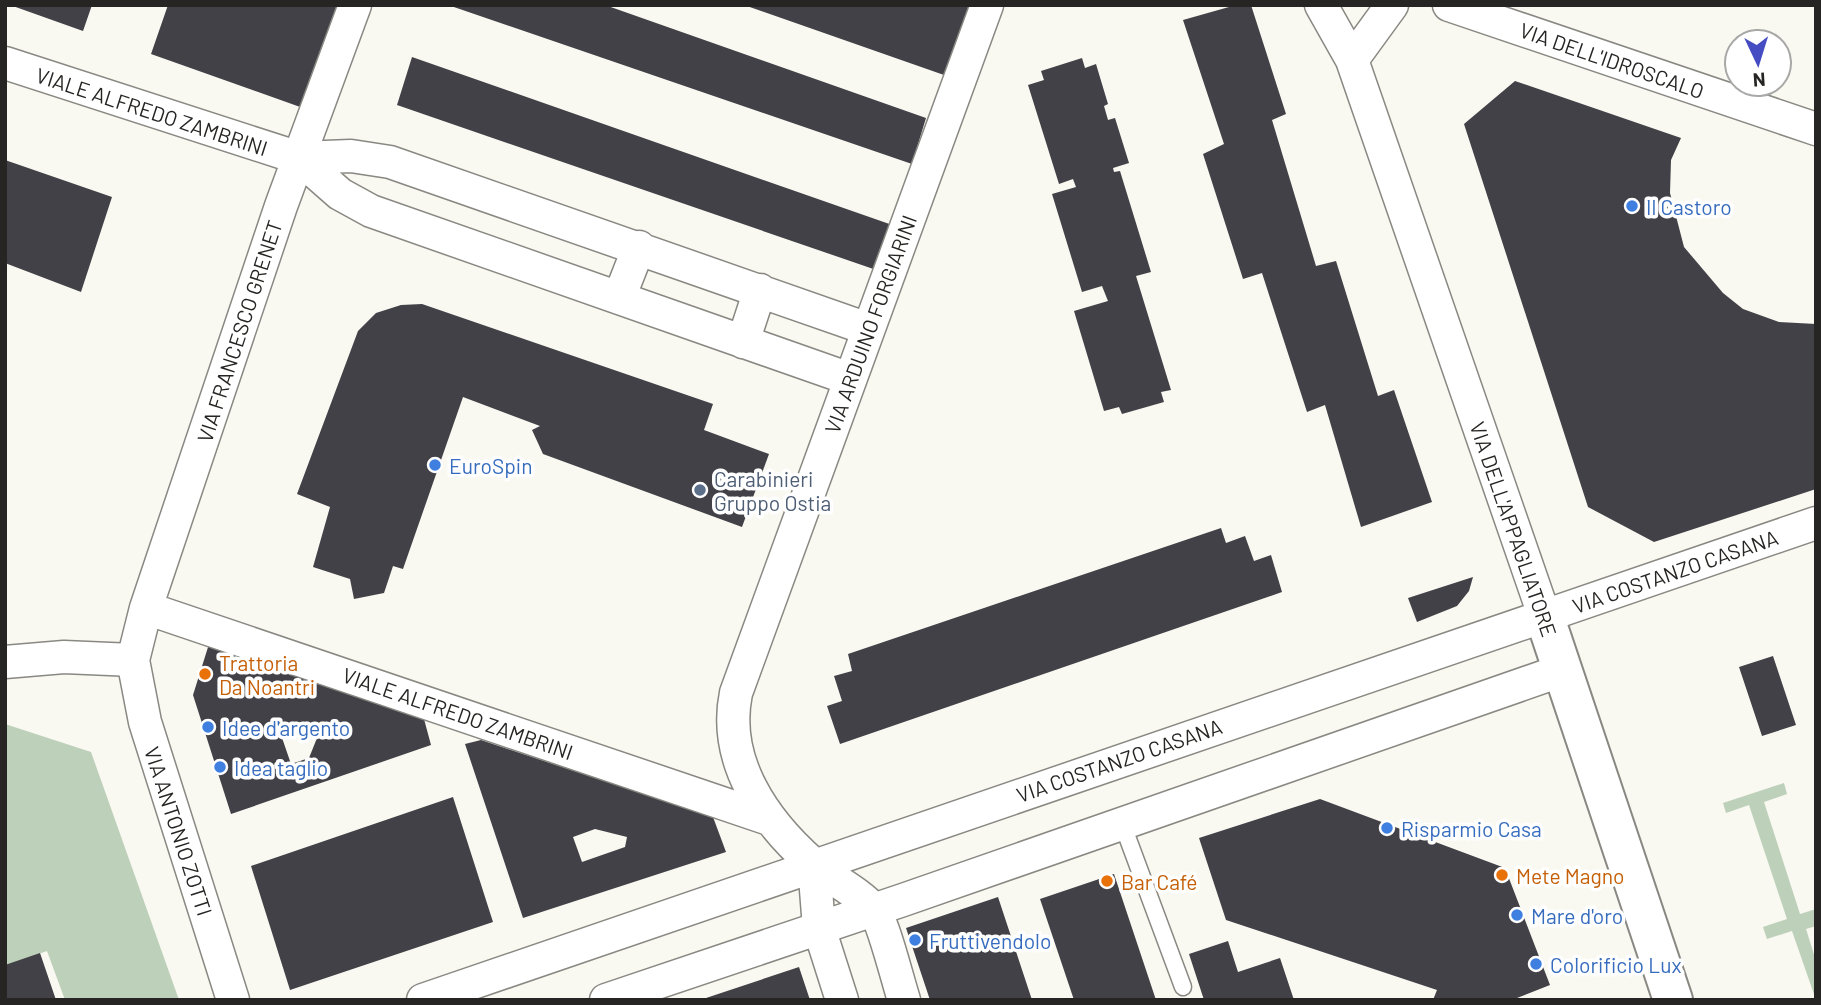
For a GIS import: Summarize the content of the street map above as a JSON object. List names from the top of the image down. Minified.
{"streets":{"street":["VIA DELL'IDROSCALO","VIALE ALFREDO ZAMBRINI","VIA ARDUINO FORGIARINI","VIA FRANCESCO GRENET","VIA DELL'APPAGLIATORE","VIA COSTANZO CASANA","VIA ANTONIO ZOTTI"]},"crossings":[["VIALE ALFREDO ZAMBRINI","VIA ARDUINO FORGIARINI"],["VIALE ALFREDO ZAMBRINI","VIA FRANCESCO GRENET"],["VIA ARDUINO FORGIARINI","VIA COSTANZO CASANA"],["VIA FRANCESCO GRENET","VIA ANTONIO ZOTTI"],["VIA DELL'APPAGLIATORE","VIA COSTANZO CASANA"]],"places":["Il Castoro","EuroSpin","Carabinieri Gruppo Ostia","Trattoria Da Noantri","Idee d'argento","Idea taglio","Risparmio Casa","Mete Magno","Bar Café","Mare d'oro","Fruttivendolo","Colorificio Lux"],"north":"bottom"}
